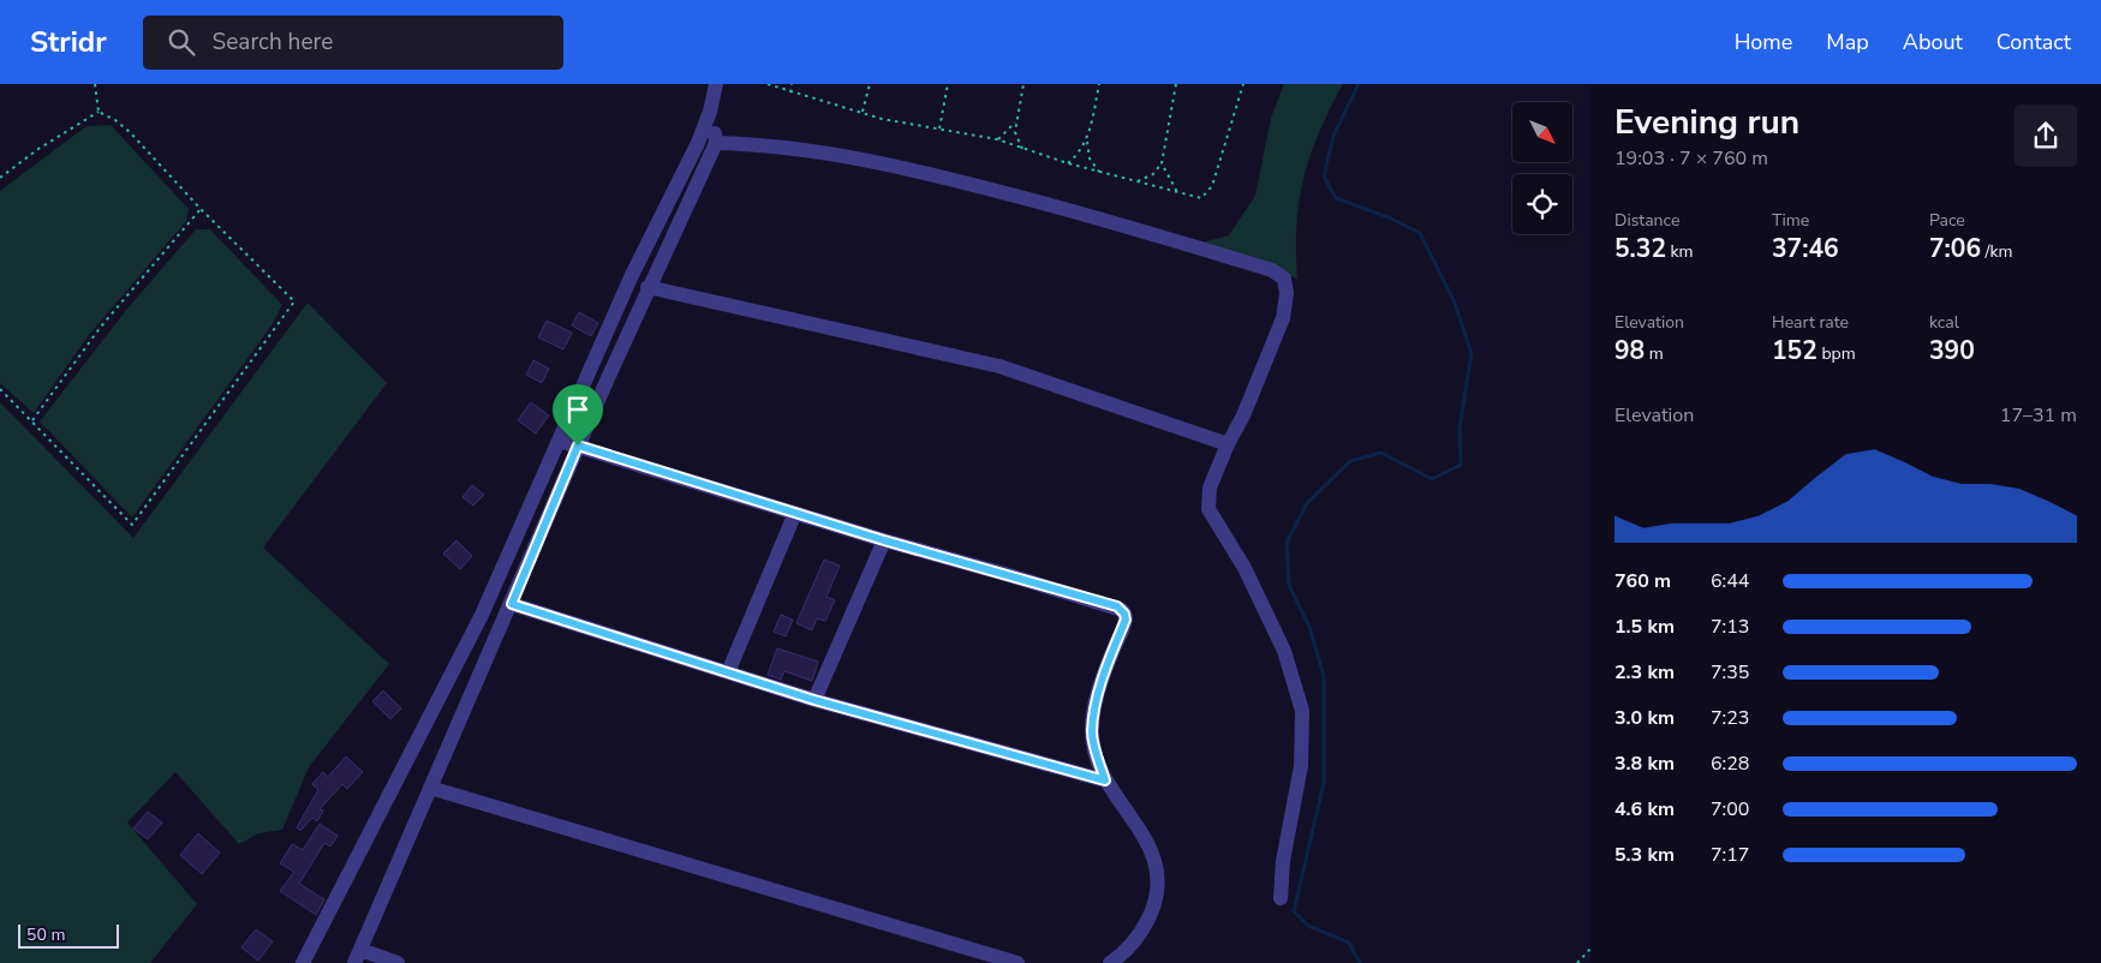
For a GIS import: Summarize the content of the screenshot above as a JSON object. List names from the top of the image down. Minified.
{"scale_bar":"50 m","north":"bottom right","page":{"header":"Stridr","search":"Search here","nav":["Home","Map","About","Contact"],"heading":["Evening run","19:03 · 7 × 760 m"],"stats":[["Distance","5.32 km"],["Time","37:46"],["Pace","7:06 /km"],["Elevation","98 m"],["Heart rate","152 bpm"],["kcal","390"]],"chart":["Elevation","17–31 m"],"list":[{"name":"760 m","note":"6:44"},{"name":"1.5 km","note":"7:13"},{"name":"2.3 km","note":"7:35"},{"name":"3.0 km","note":"7:23"},{"name":"3.8 km","note":"6:28"},{"name":"4.6 km","note":"7:00"},{"name":"5.3 km","note":"7:17"}],"scale":"50 m"}}
